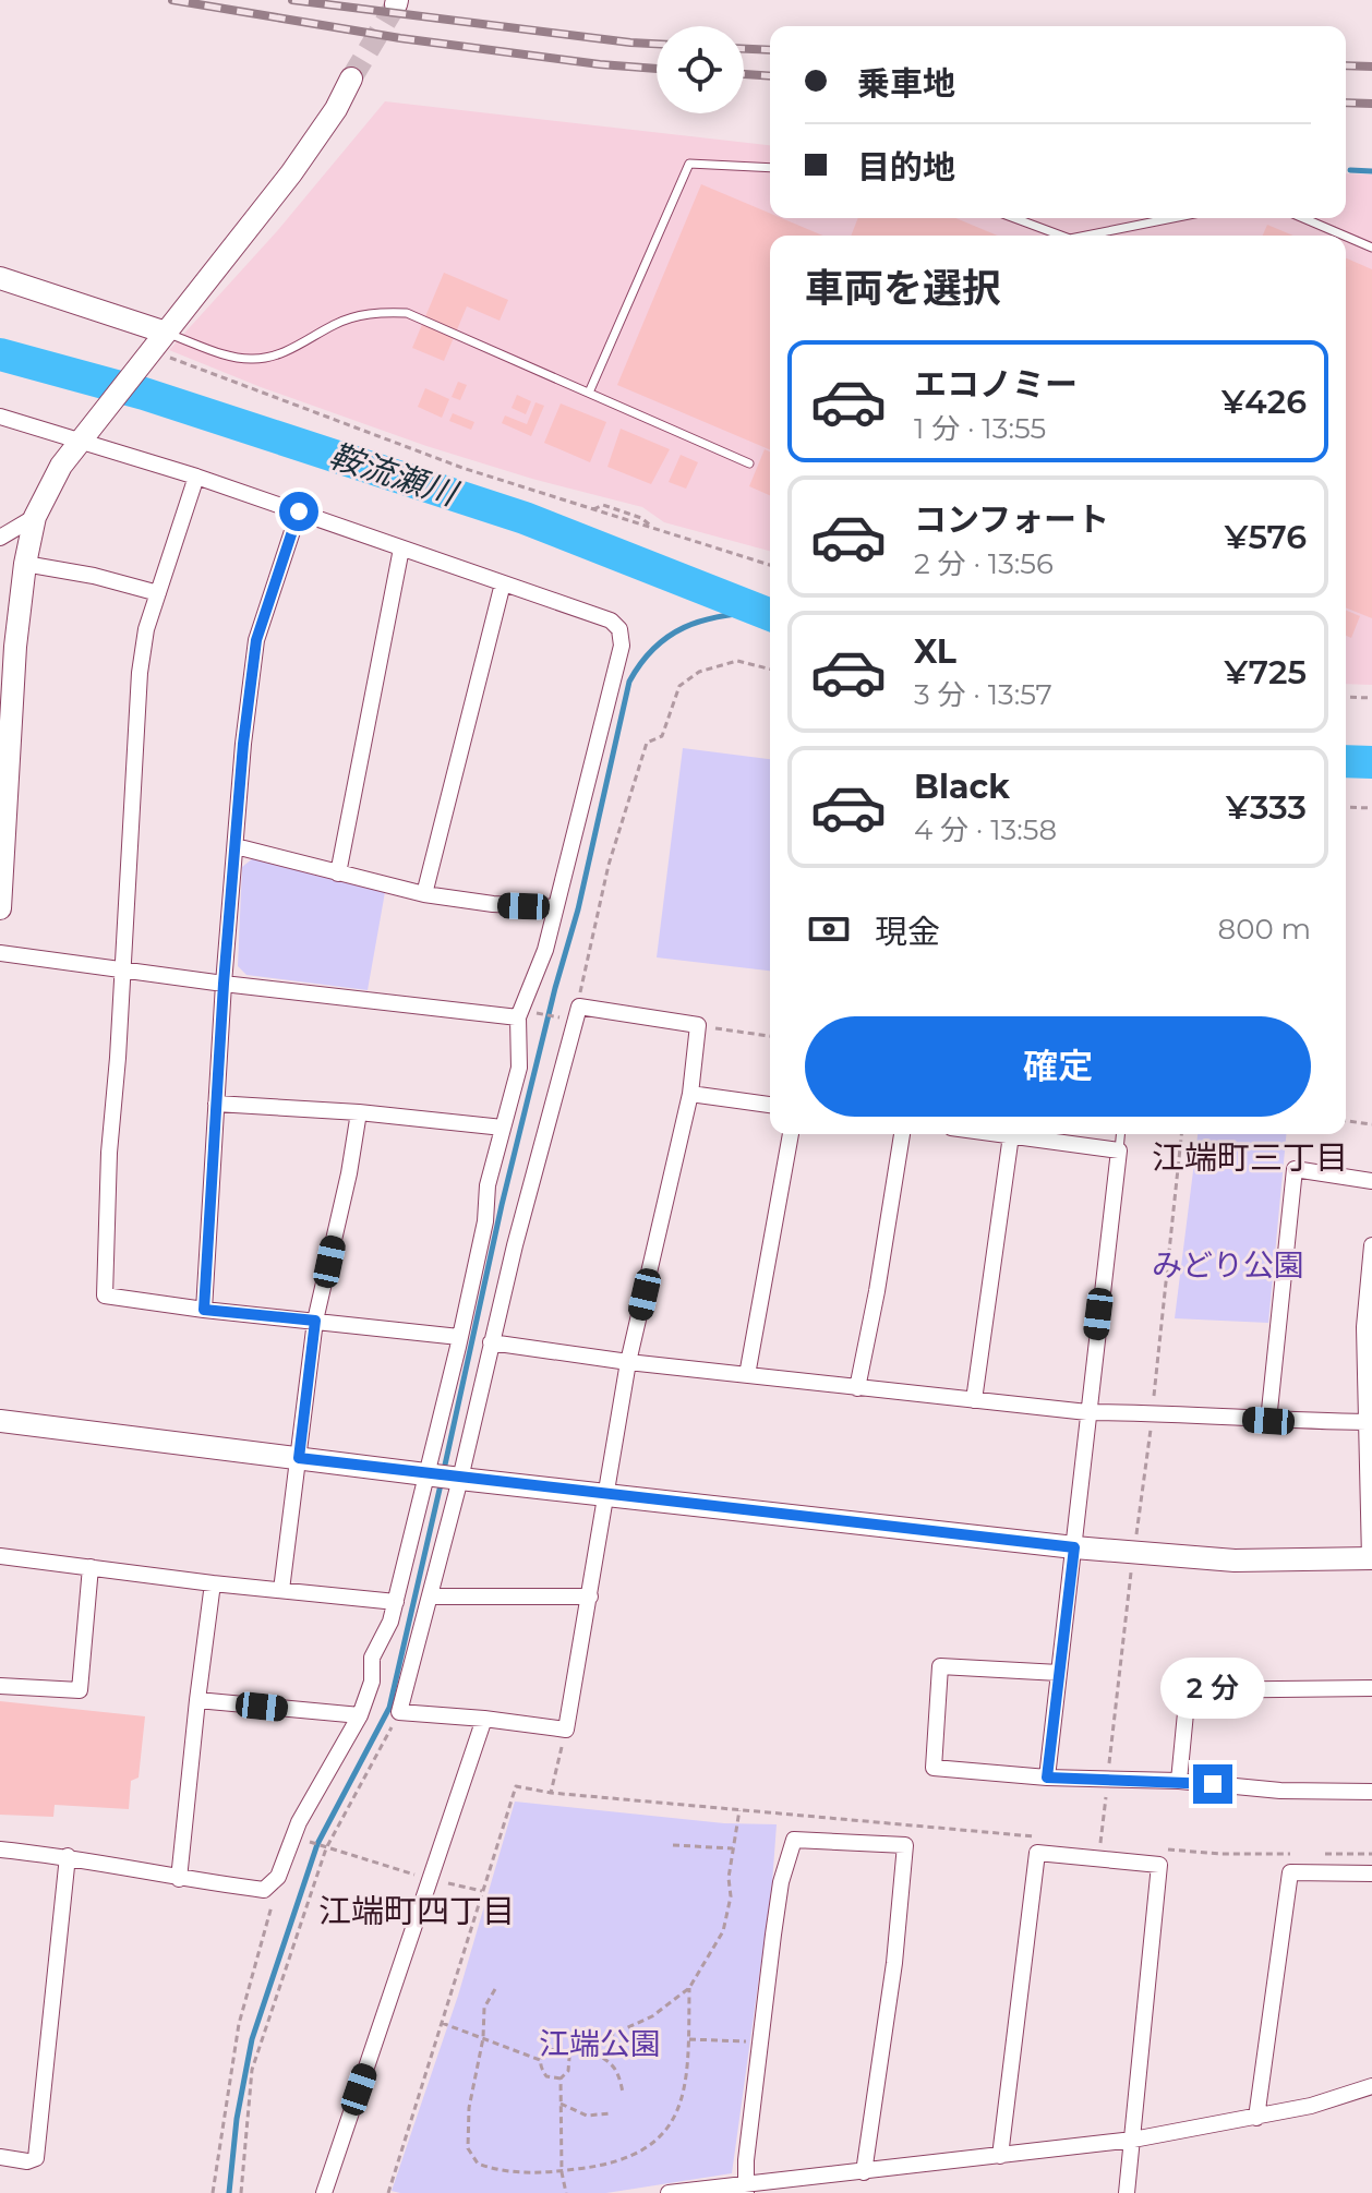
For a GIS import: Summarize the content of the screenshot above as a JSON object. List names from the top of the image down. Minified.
{"districts":["江端町三丁目","江端町四丁目"],"water":["鞍流瀬川"],"parks":["みどり公園","江端公園"],"page":{"banner":["乗車地","目的地"],"heading":"車両を選択","list":[{"name":"エコノミー","note":"1 分 · 13:55","value":"¥426"},{"name":"コンフォート","note":"2 分 · 13:56","value":"¥576"},{"name":"XL","note":"3 分 · 13:57","value":"¥725"},{"name":"Black","note":"4 分 · 13:58","value":"¥333"}],"pay":["現金","800 m"],"buttons":"確定","bubble":"2 分"}}
